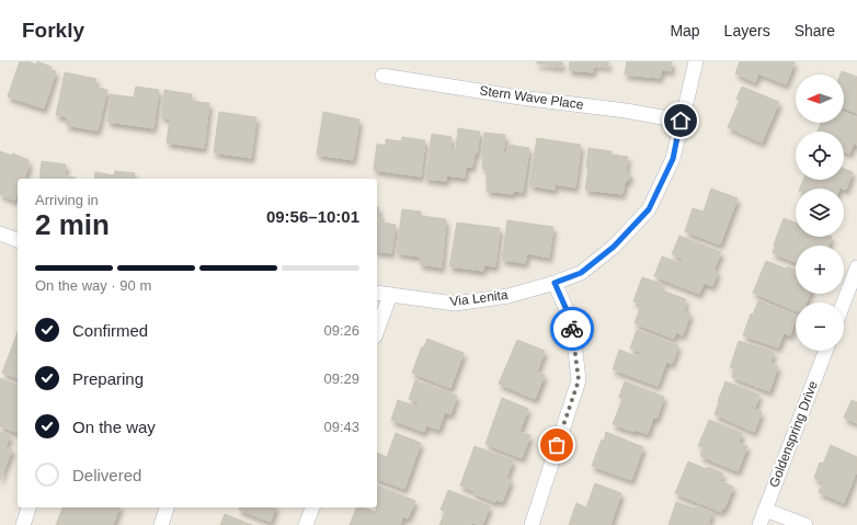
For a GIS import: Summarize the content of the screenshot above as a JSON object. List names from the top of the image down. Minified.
{"streets":{"street":["Stern Wave Place","Via Lenita","Goldenspring Drive"]},"crossings":[["Stern Wave Place","Via Lenita"]],"north":"left","page":{"header":"Forkly","nav":["Map","Layers","Share"],"map_buttons":["+","−"],"heading":["2 min","Arriving in","09:56–10:01"],"bar":"On the way · 90 m","list":[["Confirmed","09:26"],["Preparing","09:29"],["On the way","09:43"],"Delivered"]}}
